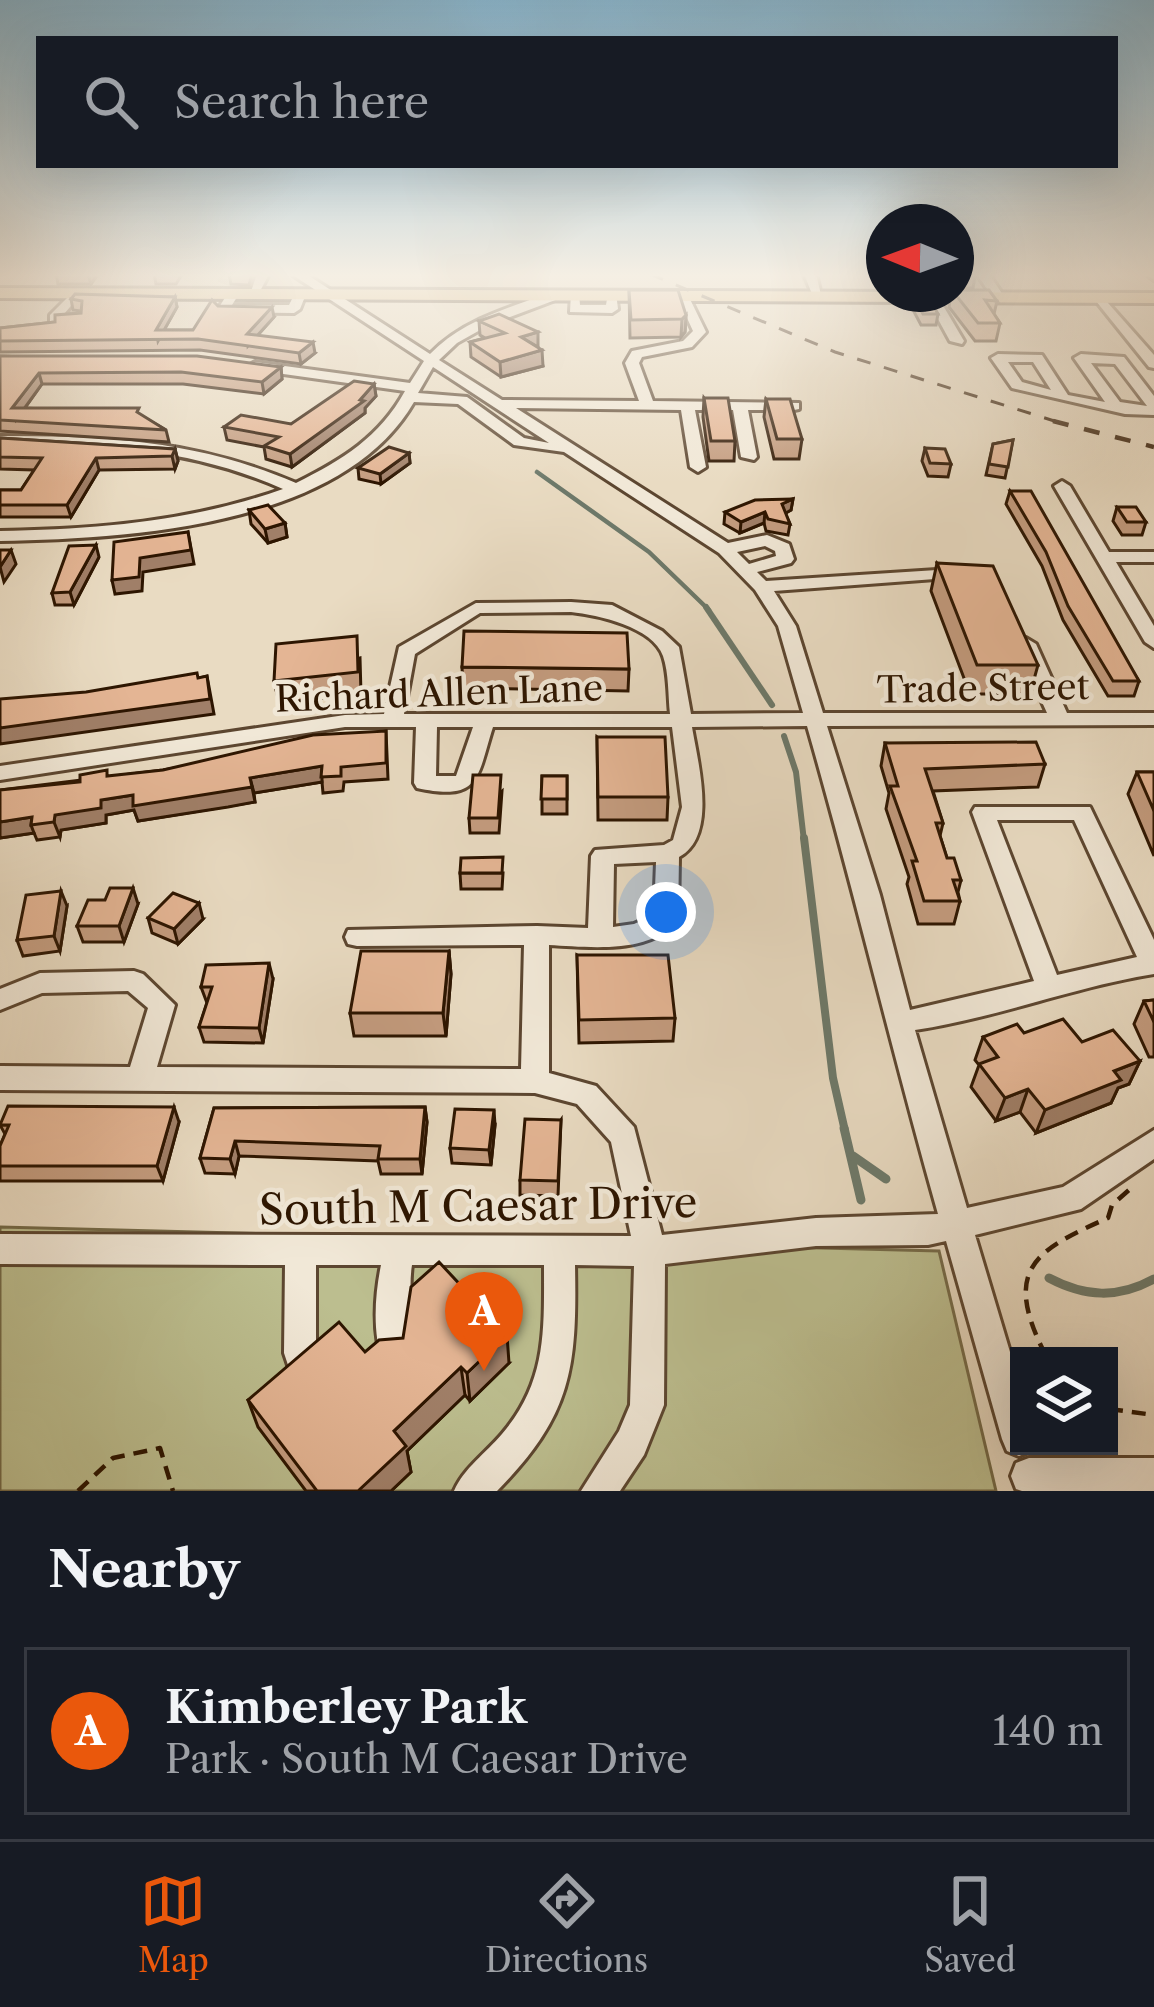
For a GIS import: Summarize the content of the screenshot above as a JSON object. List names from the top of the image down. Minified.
{"streets":{"street":["Trade Street","Richard Allen Lane","South M Caesar Drive"]},"crossings":[["Trade Street","Richard Allen Lane"]],"north":"left","page":{"search":"Search here","pins":"A","heading":"Nearby","list":[{"mark":"A","name":"Kimberley Park","note":"Park · South M Caesar Drive","value":"140 m"}],"nav":["Map","Directions","Saved"]}}
